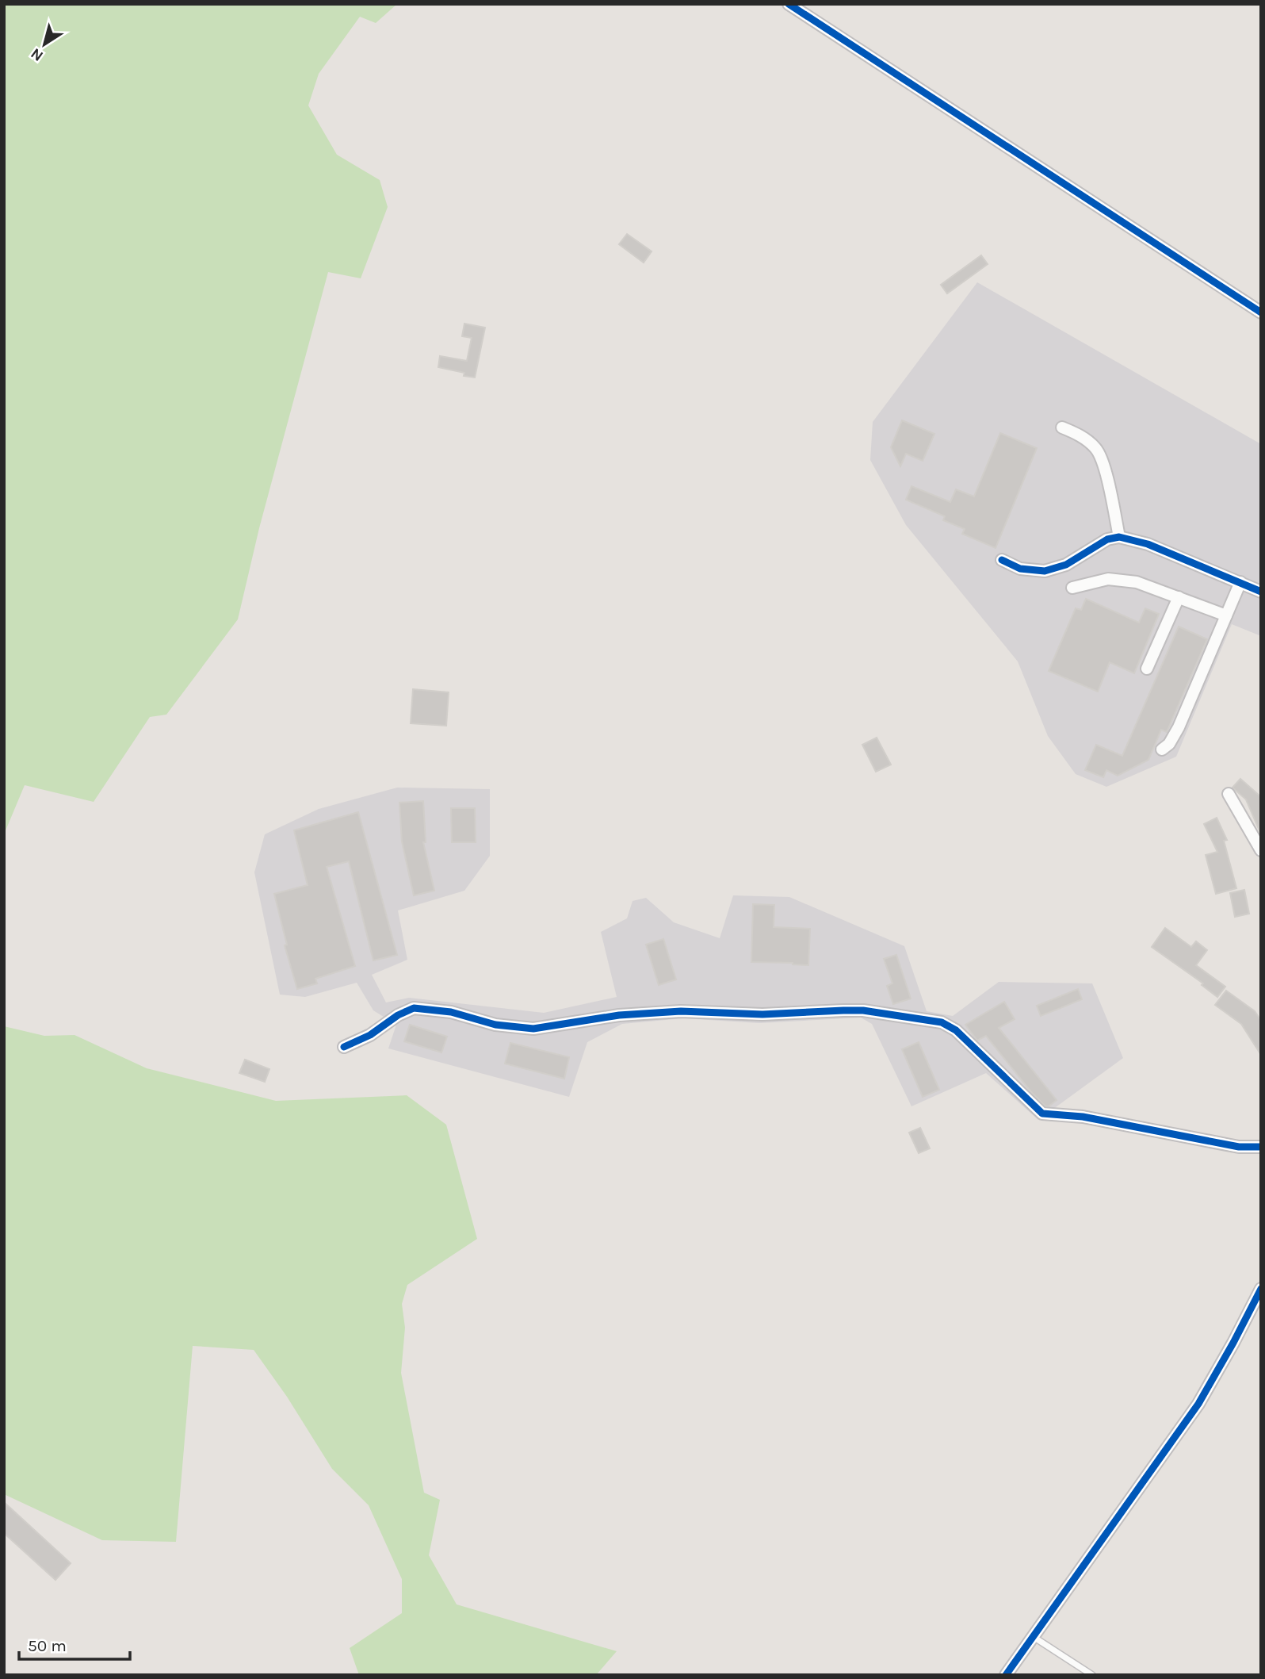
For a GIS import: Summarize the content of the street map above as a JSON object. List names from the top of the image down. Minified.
{"scale_bar":"50 m","north":"bottom left"}
